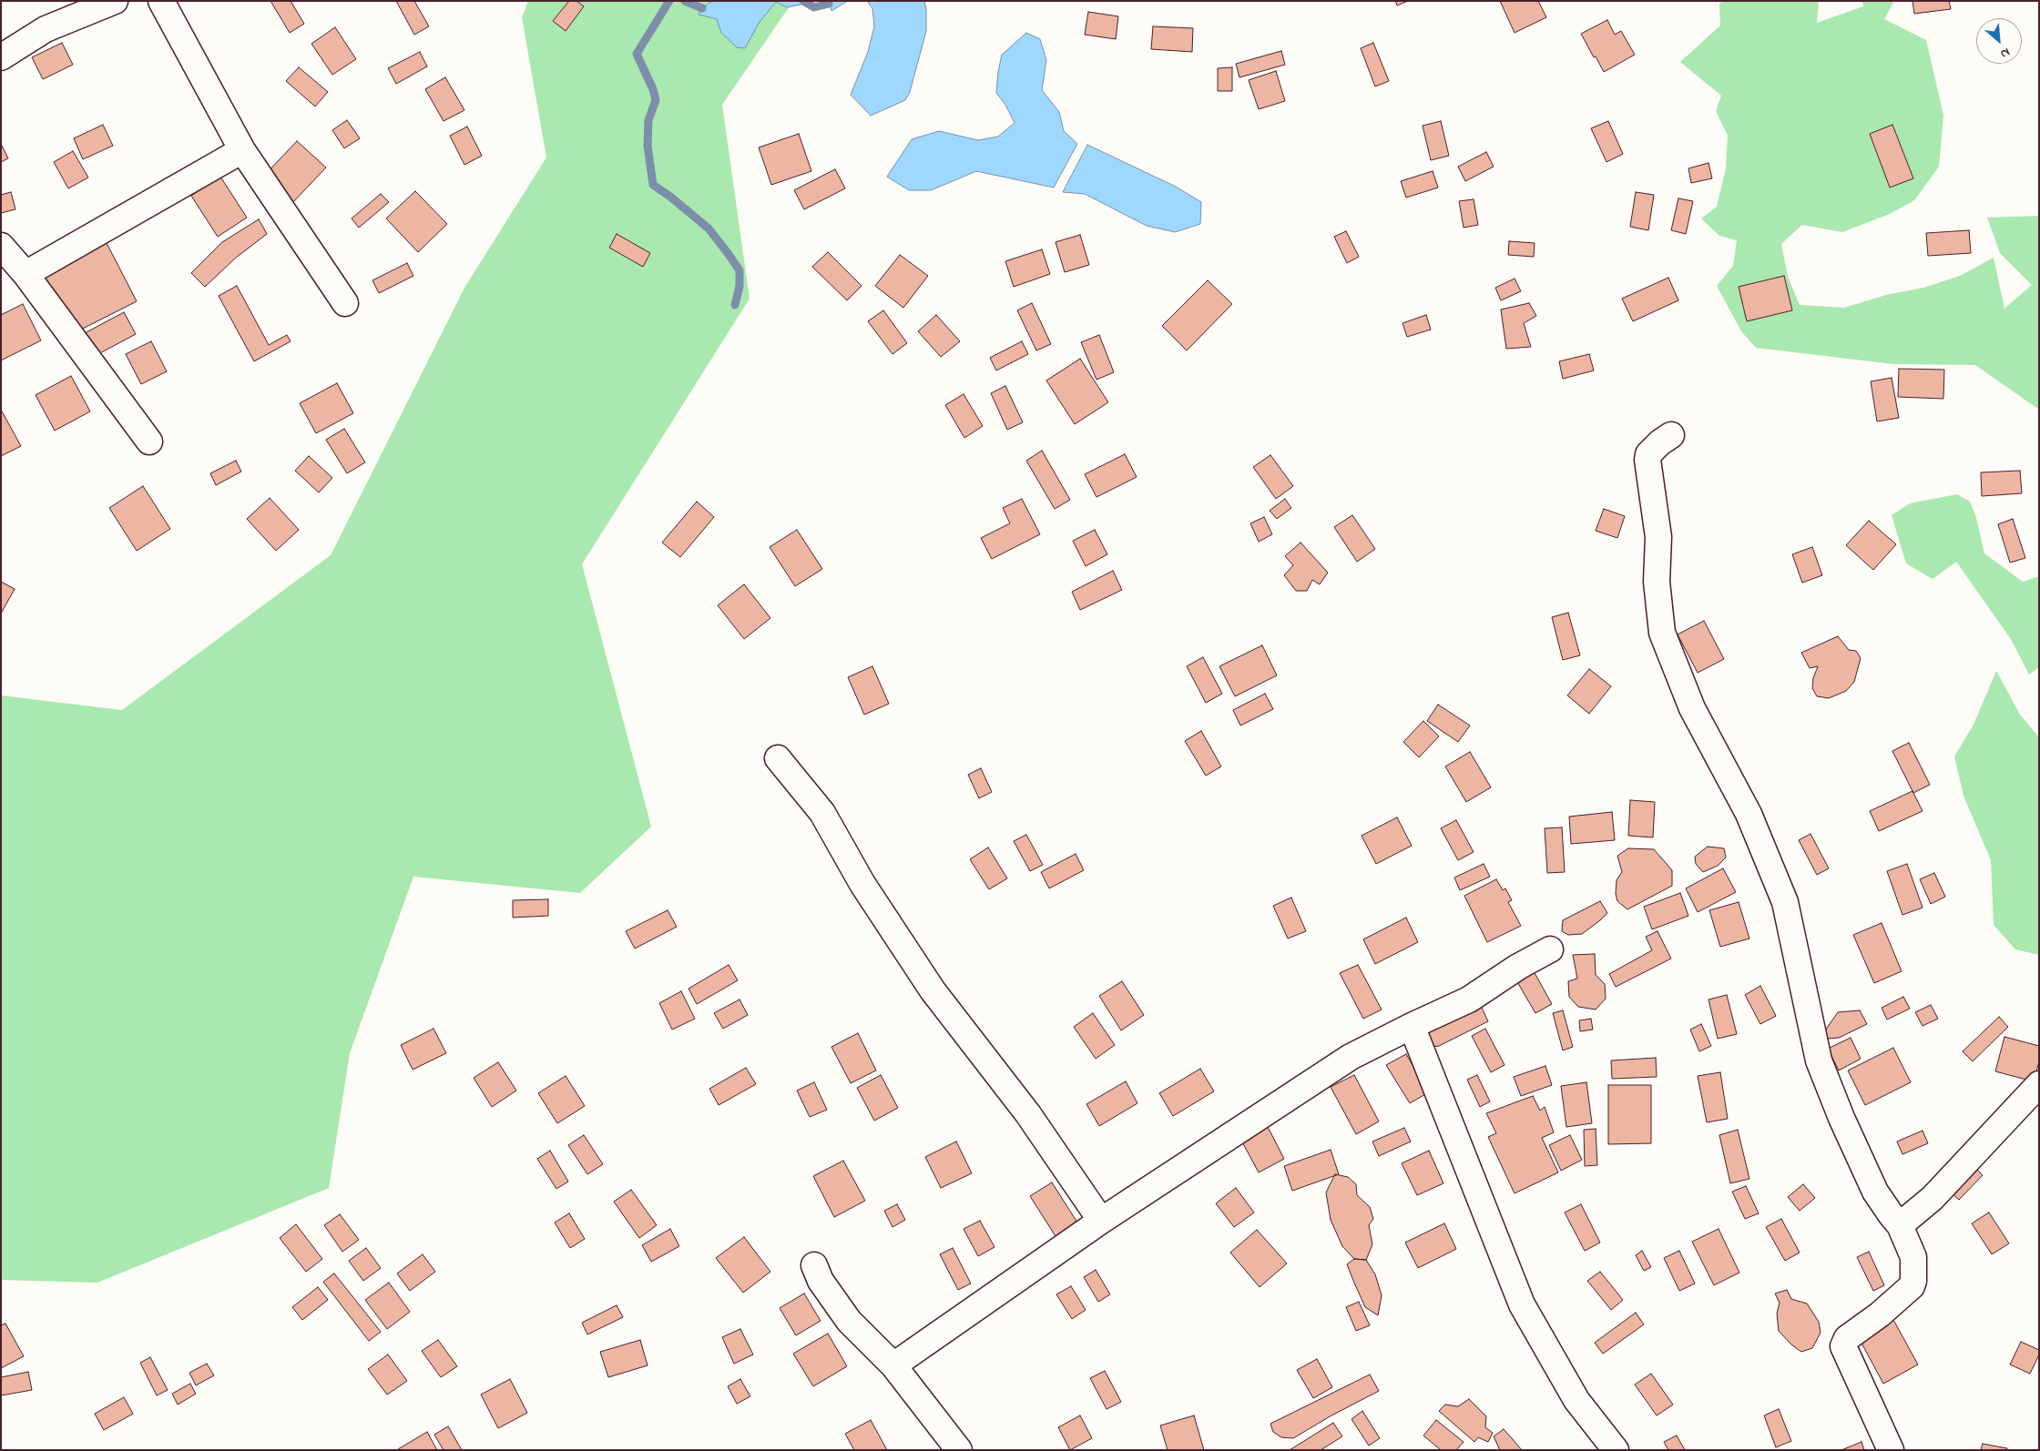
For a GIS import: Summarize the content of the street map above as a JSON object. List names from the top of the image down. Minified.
{"north":"bottom right"}
